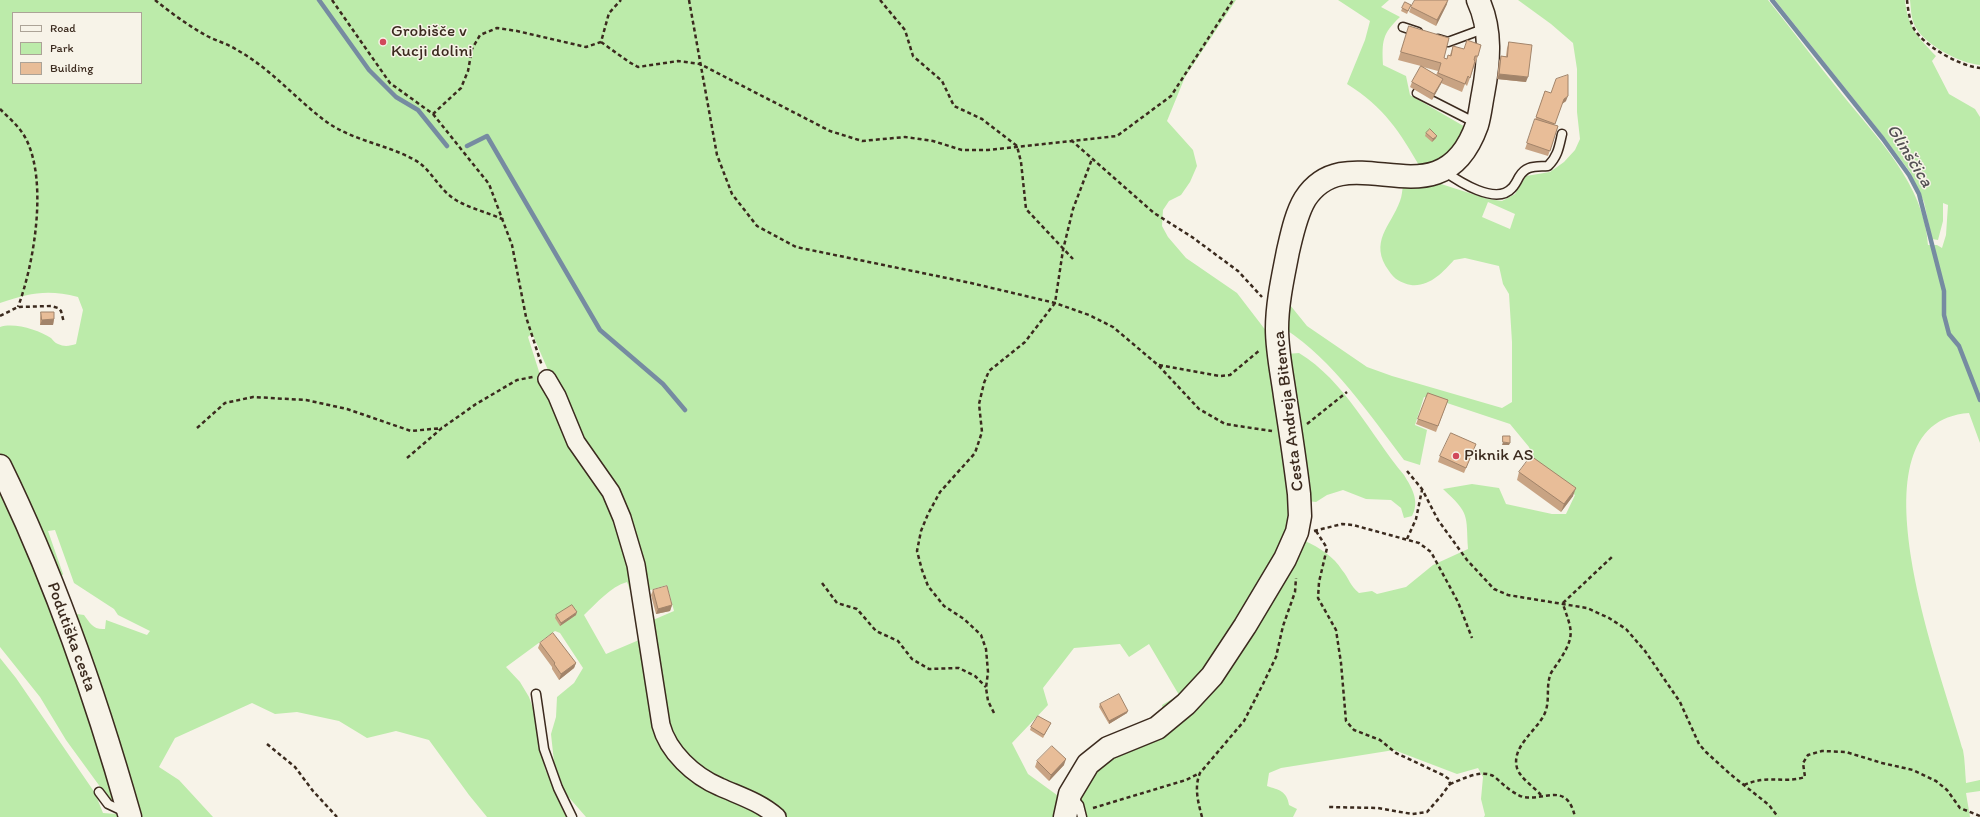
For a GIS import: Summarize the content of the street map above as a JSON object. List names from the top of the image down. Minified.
{"streets":{"street":["Cesta Andreja Bitenca","Podutiška cesta"]},"water":["Glinščica"],"places":["Grobišče v Kucji dolini","Piknik AS"],"legend":["Road","Park","Building"]}
